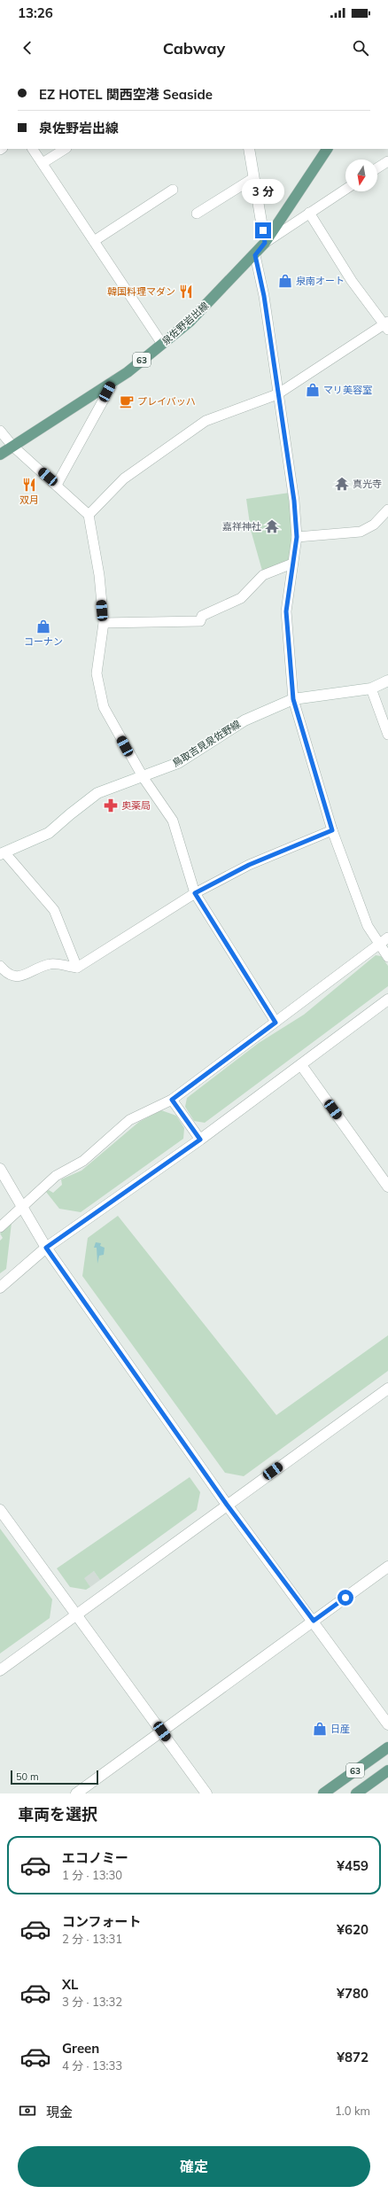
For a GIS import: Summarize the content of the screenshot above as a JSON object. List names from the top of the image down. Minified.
{"streets":{"main road":["泉佐野岩出線","63"],"street":["鳥取吉見泉佐野線"]},"places":{"shop":["泉南オート","マリ美容室","コーナン","日産"],"restaurant":["韓国料理マダン","双月"],"cafe":["プレイバッハ"],"temple":["真光寺","嘉祥神社"],"pharmacy":["奥薬局"]},"scale_bar":"50 m","north":"bottom","page":{"status":"13:26","header":"Cabway","banner":["EZ HOTEL 関西空港 Seaside","泉佐野岩出線"],"bubble":"3 分","scale":"50 m","heading":"車両を選択","list":[{"name":"エコノミー","note":"1 分 · 13:30","value":"¥459"},{"name":"コンフォート","note":"2 分 · 13:31","value":"¥620"},{"name":"XL","note":"3 分 · 13:32","value":"¥780"},{"name":"Green","note":"4 分 · 13:33","value":"¥872"}],"pay":["現金","1.0 km"],"buttons":"確定"}}
